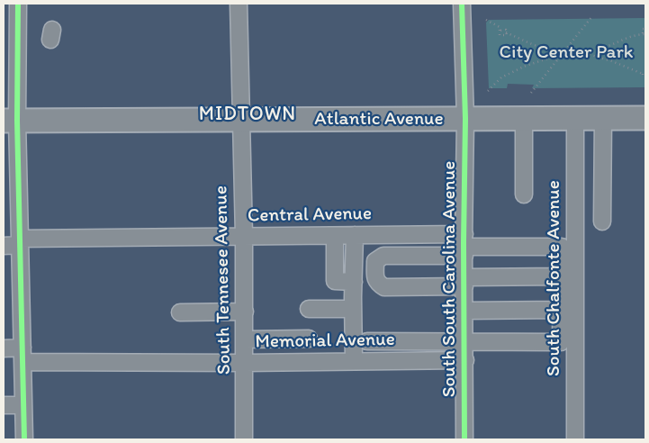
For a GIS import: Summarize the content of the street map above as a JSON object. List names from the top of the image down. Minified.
{"streets":{"highway":["Atlantic Avenue"],"street":["Central Avenue","South Chalfonte Avenue","South South Carolina Avenue","South Tennesee Avenue","Memorial Avenue"]},"crossings":[["Atlantic Avenue","South Chalfonte Avenue"],["Atlantic Avenue","South South Carolina Avenue"],["Atlantic Avenue","South Tennesee Avenue"],["Central Avenue","South South Carolina Avenue"],["Central Avenue","South Tennesee Avenue"],["South South Carolina Avenue","Memorial Avenue"],["South Tennesee Avenue","Memorial Avenue"]],"districts":["MIDTOWN"],"parks":["City Center Park"]}
